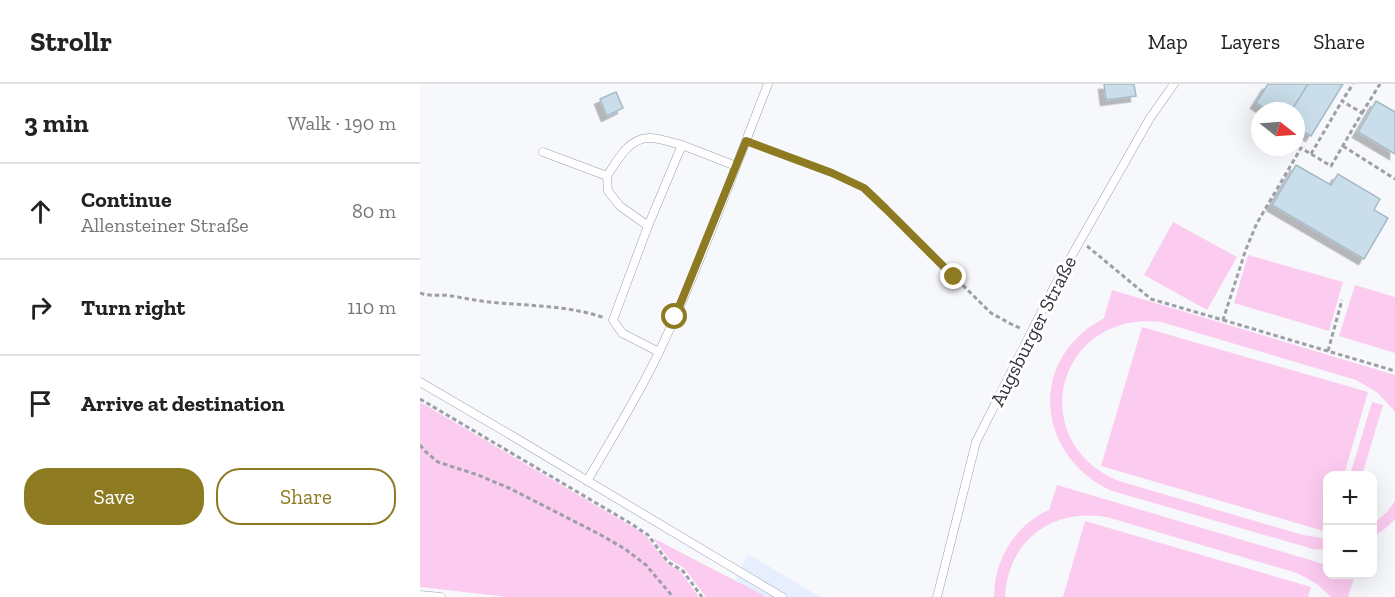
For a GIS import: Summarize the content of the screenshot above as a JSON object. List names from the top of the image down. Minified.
{"streets":{"lane":["Augsburger Straße"]},"north":"right","page":{"header":"Strollr","nav":["Map","Layers","Share"],"heading":["3 min","Walk · 190 m"],"list":[["Continue","Allensteiner Straße","80 m"],["Turn right","110 m"],"Arrive at destination"],"buttons":["Save","Share"],"map_buttons":["+","−"]}}
